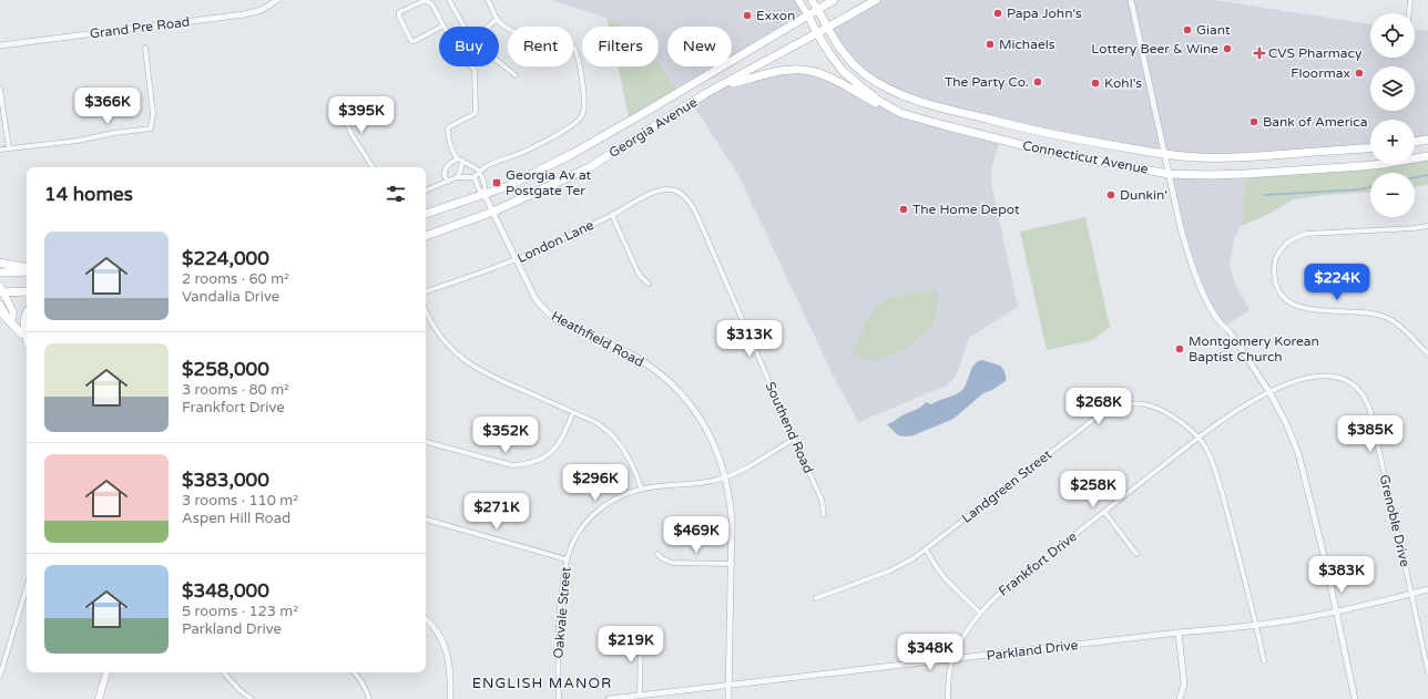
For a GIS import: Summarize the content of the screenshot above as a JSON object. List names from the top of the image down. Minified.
{"streets":{"main road":["Georgia Avenue","Connecticut Avenue"],"street":["Grand Pre Road","London Lane","Heathfield Road","Southend Road","Landgreen Street","Grenoble Drive","Frankfort Drive","Oakvale Street","Parkland Drive"]},"crossings":[["Georgia Avenue","Connecticut Avenue"],["Georgia Avenue","Heathfield Road"],["London Lane","Heathfield Road"],["London Lane","Southend Road"],["Heathfield Road","Oakvale Street"],["Heathfield Road","Parkland Drive"],["Southend Road","Oakvale Street"],["Landgreen Street","Frankfort Drive"],["Landgreen Street","Parkland Drive"],["Grenoble Drive","Frankfort Drive"],["Grenoble Drive","Parkland Drive"],["Frankfort Drive","Parkland Drive"]],"districts":["ENGLISH MANOR"],"places":{"other":["Papa John's","Exxon","Giant","Michaels","Lottery Beer & Wine","Floormax","The Party Co.","Kohl's","Bank of America","Dunkin'","The Home Depot","Montgomery Korean Baptist Church"],"health":["CVS Pharmacy"],"transit":["Georgia Av at Postgate Ter"]},"page":{"map_buttons":["+","−"],"chip":["Buy","Rent","Filters","New"],"price":["$366K","$395K","$224K","$313K","$268K","$385K","$352K","$296K","$258K","$271K","$469K","$383K","$219K","$348K"],"heading":"14 homes","list":[{"name":"$224,000","note":"2 rooms · 60 m² · Vandalia Drive"},{"name":"$258,000","note":"3 rooms · 80 m² · Frankfort Drive"},{"name":"$383,000","note":"3 rooms · 110 m² · Aspen Hill Road"},{"name":"$348,000","note":"5 rooms · 123 m² · Parkland Drive"}]}}
